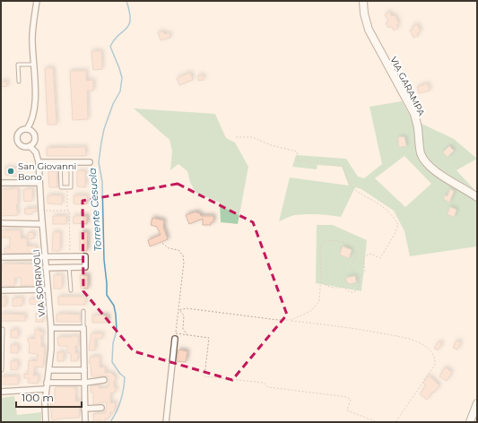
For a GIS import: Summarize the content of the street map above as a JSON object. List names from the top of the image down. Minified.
{"streets":{"street":["VIA GARAMPA","VIA SORRIVOLI"]},"water":["Torrente Cesuola"],"places":["San Giovanni Bono"],"scale_bar":"100 m"}
